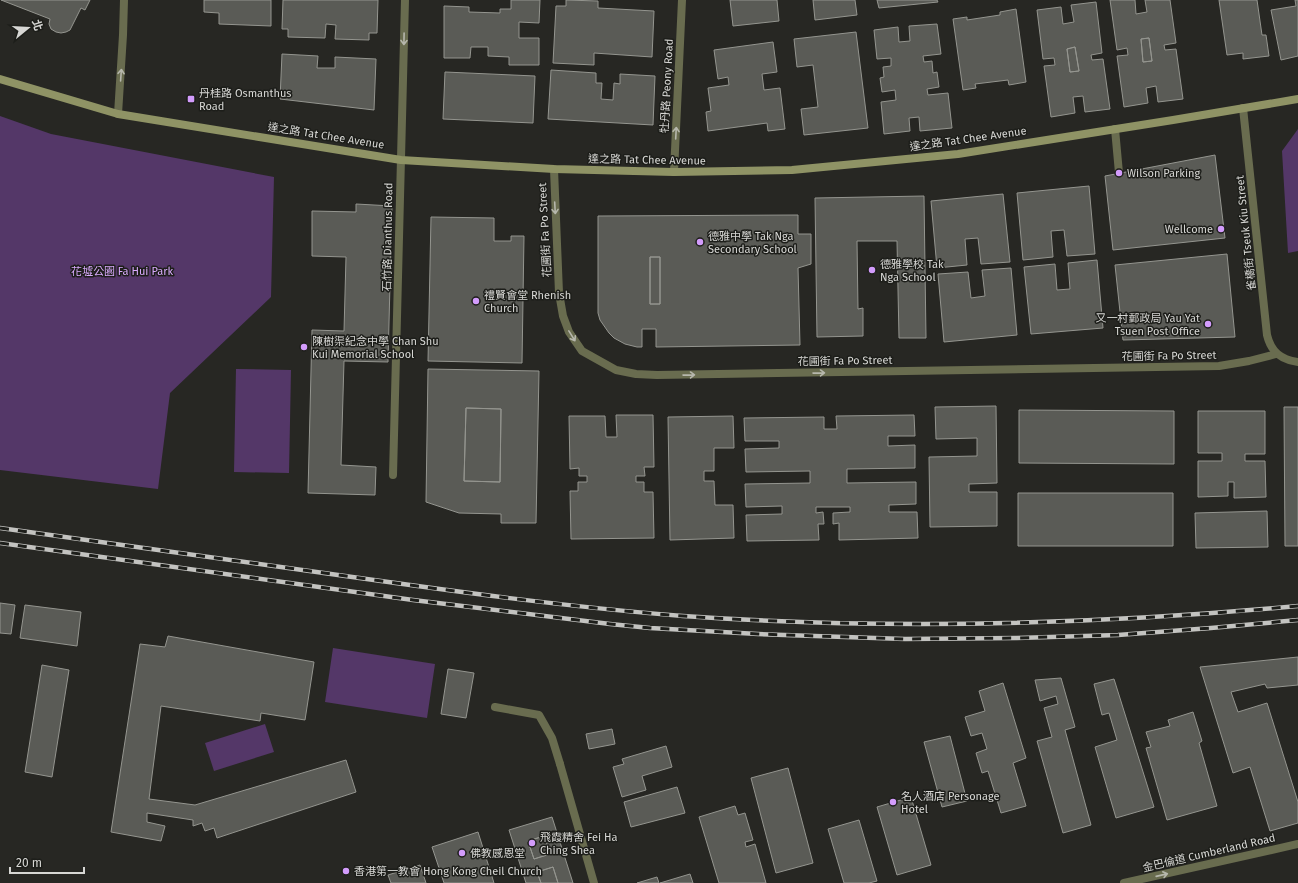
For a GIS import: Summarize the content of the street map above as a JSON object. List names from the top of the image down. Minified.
{"streets":{"main road":["達之路 Tat Chee Avenue"],"street":["牡丹路 Peony Road","花圃街 Fa Po Street","雀橋街 Tseuk Kiu Street","石竹路 Dianthus Road","金巴倫道 Cumberland Road"]},"crossings":[["牡丹路 Peony Road","達之路 Tat Chee Avenue"],["達之路 Tat Chee Avenue","花圃街 Fa Po Street"],["達之路 Tat Chee Avenue","雀橋街 Tseuk Kiu Street"],["達之路 Tat Chee Avenue","石竹路 Dianthus Road"],["花圃街 Fa Po Street","雀橋街 Tseuk Kiu Street"]],"one_way":["牡丹路 Peony Road","花圃街 Fa Po Street","金巴倫道 Cumberland Road"],"parks":["花墟公園 Fa Hui Park"],"places":{"transit":["丹桂路 Osmanthus Road"],"other":["Wilson Parking","Wellcome","德雅中學 Tak Nga Secondary School","德雅學校 Tak Nga School","禮賢會堂 Rhenish Church","又一村郵政局 Yau Yat Tsuen Post Office","陳樹渠紀念中學 Chan Shu Kui Memorial School","名人酒店 Personage Hotel","飛霞精舍 Fei Ha Ching Shea","佛教感恩堂","香港第一教會 Hong Kong Cheil Church"]},"scale_bar":"20 m","north":"right"}
